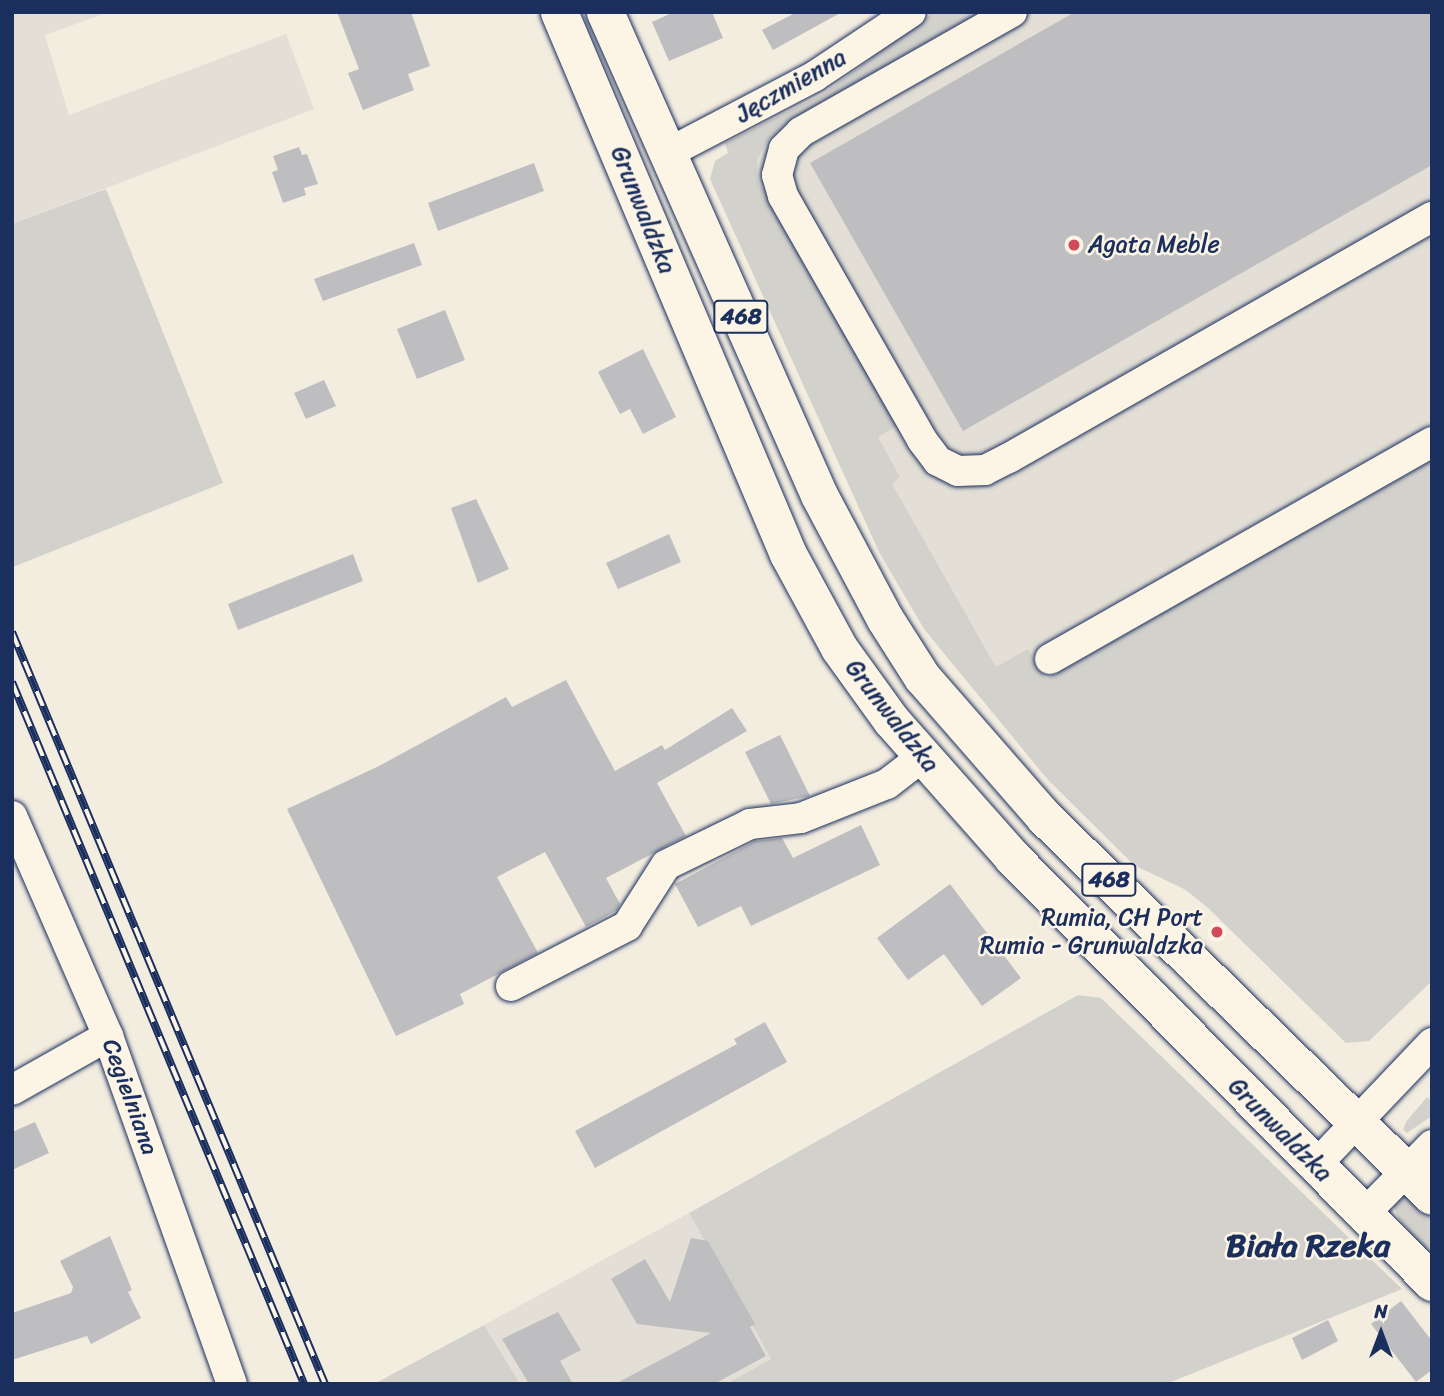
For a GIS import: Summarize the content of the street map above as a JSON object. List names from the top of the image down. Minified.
{"streets":{"main road":["Grunwaldzka","468"],"street":["Jęczmienna","Cegielniana"]},"crossings":[["Jęczmienna","Grunwaldzka"]],"districts":["Biała Rzeka"],"places":["Agata Meble","Rumia, CH Port Rumia - Grunwaldzka"],"north":"top"}
